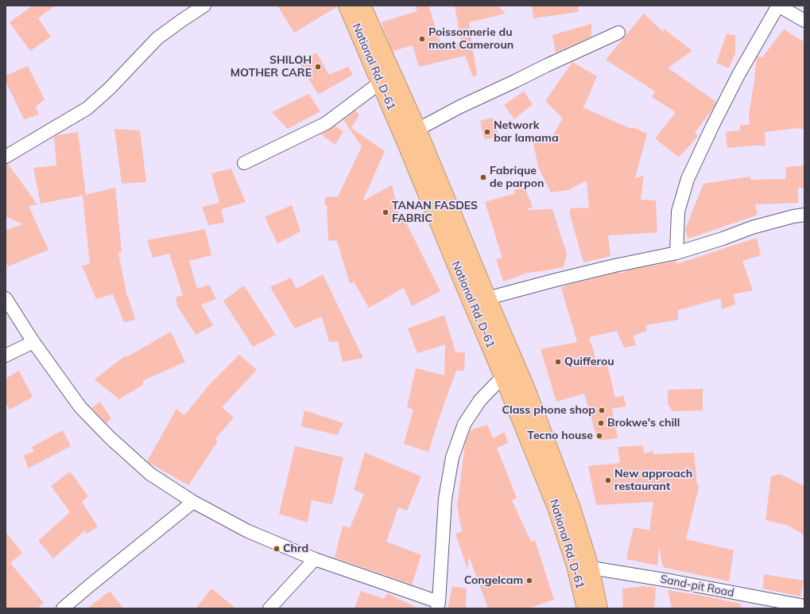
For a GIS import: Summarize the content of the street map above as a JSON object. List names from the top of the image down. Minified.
{"streets":{"highway":["National Rd. D-61"],"street":["Sand-pit Road"]},"crossings":[["National Rd. D-61","Sand-pit Road"]],"places":["Poissonnerie du mont Cameroun","SHILOH MOTHER CARE","Network bar lamama","Fabrique de parpon","TANAN FASDES FABRIC","Quifferou","Class phone shop","Brokwe's chill","Tecno house","New approach restaurant","Chrd","Congelcam"]}
